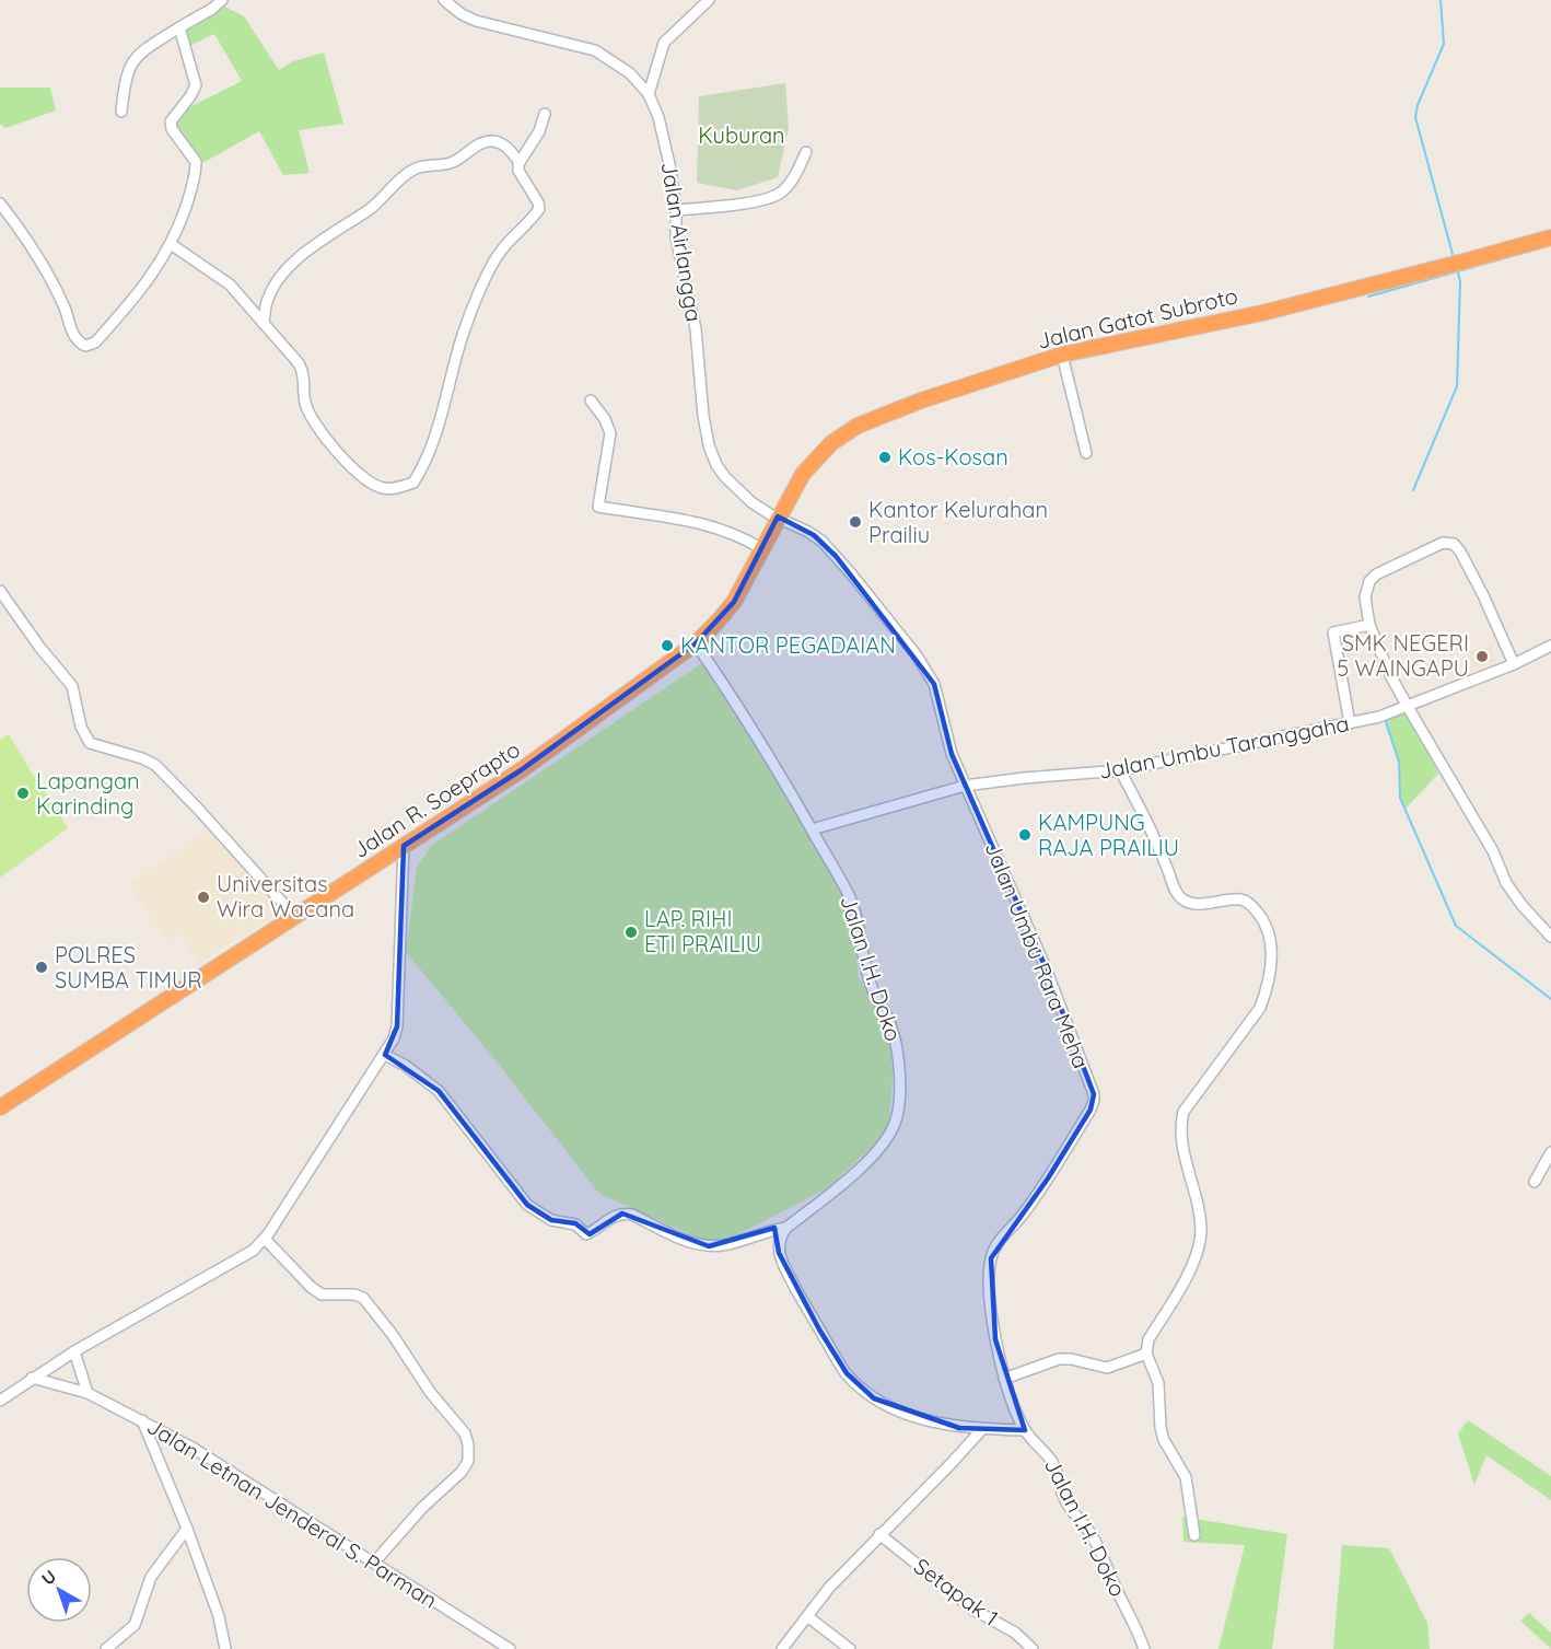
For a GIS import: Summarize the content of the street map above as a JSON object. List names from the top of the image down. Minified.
{"streets":{"highway":["Jalan Gatot Subroto","Jalan R. Soeprapto"],"street":["Jalan Airlangga","Jalan Umbu Taranggaha","Jalan Umbu Rara Meha","Jalan I.H. Doko","Jalan Letnan Jenderal S. Parman","Setapak 1"]},"crossings":[["Jalan Airlangga","Jalan Gatot Subroto"],["Jalan Airlangga","Jalan R. Soeprapto"],["Jalan Airlangga","Jalan Umbu Rara Meha"],["Jalan Gatot Subroto","Jalan R. Soeprapto"],["Jalan Gatot Subroto","Jalan Umbu Rara Meha"],["Jalan Umbu Taranggaha","Jalan Umbu Rara Meha"],["Jalan Umbu Taranggaha","Jalan I.H. Doko"],["Jalan R. Soeprapto","Jalan Umbu Rara Meha"],["Jalan R. Soeprapto","Jalan I.H. Doko"],["Jalan Umbu Rara Meha","Jalan I.H. Doko"]],"parks":["Kuburan"],"places":["Kos-Kosan","Kantor Kelurahan Prailiu","KANTOR PEGADAIAN","SMK NEGERI 5 WAINGAPU","Lapangan Karinding","KAMPUNG RAJA PRAILIU","Universitas Wira Wacana","LAP. RIHI ETI PRAILIU","POLRES SUMBA TIMUR"],"north":"top left"}
